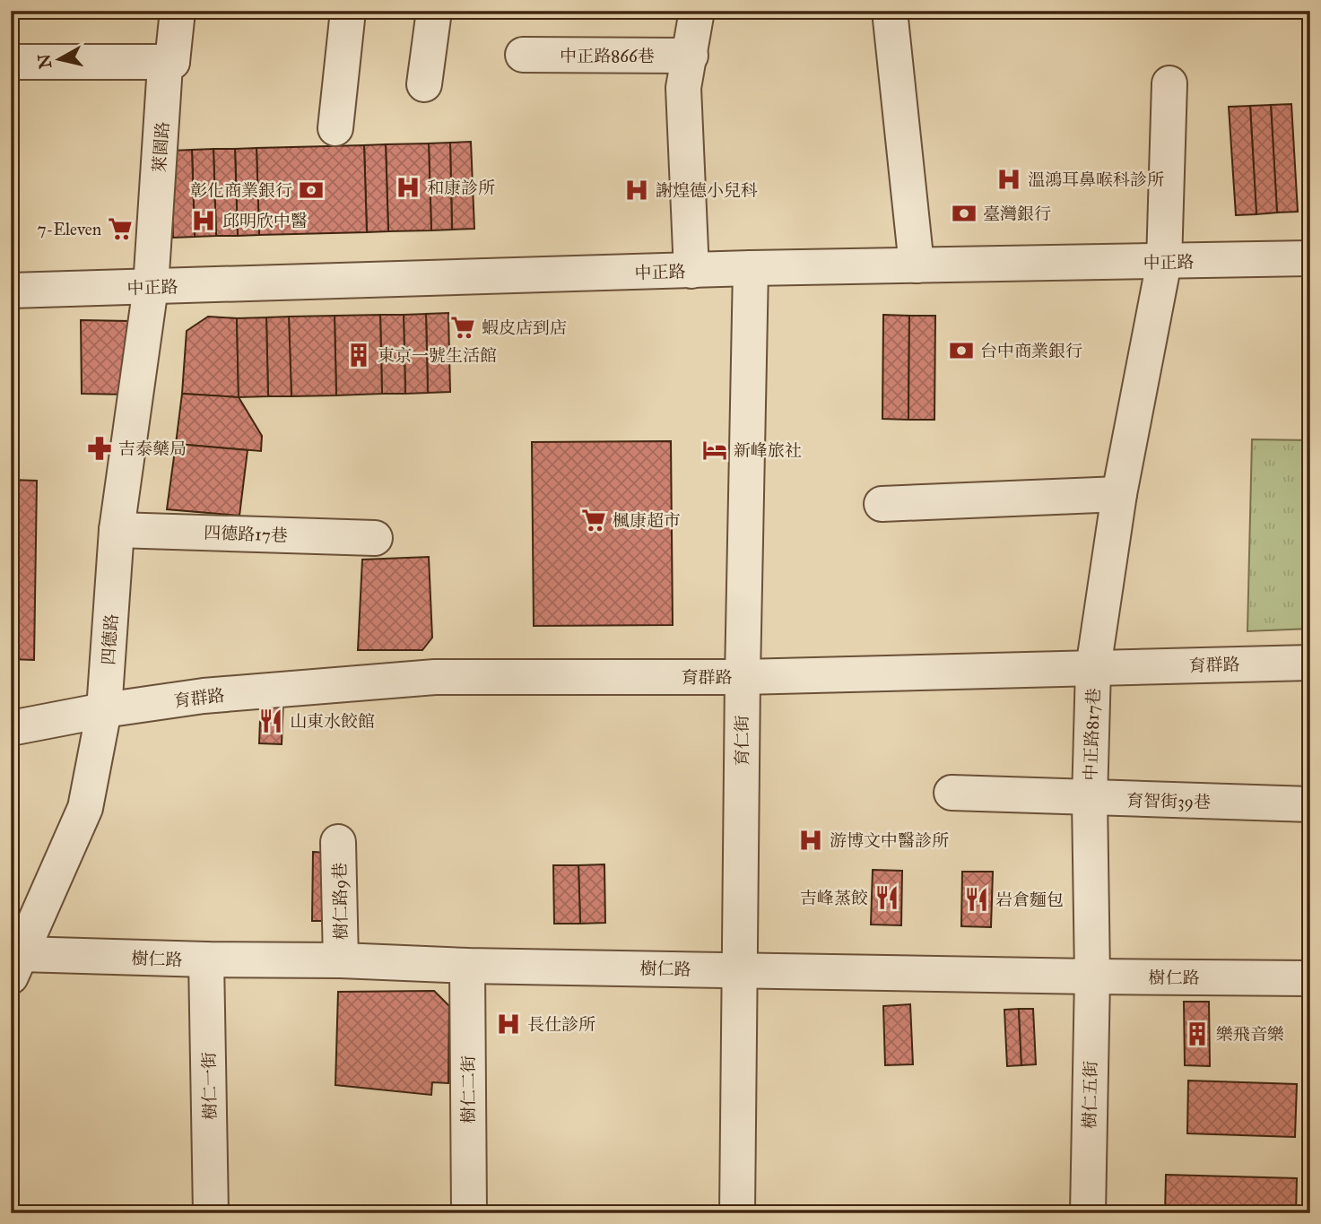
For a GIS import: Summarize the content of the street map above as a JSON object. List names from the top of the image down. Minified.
{"streets":{"street":["中正路866巷","萊園路","中正路","四德路17巷","四德路","育群路","中正路817巷","育仁街","育智街39巷","樹仁路9巷","樹仁路","樹仁一街","樹仁二街","樹仁五街"]},"crossings":[["萊園路","中正路"],["萊園路","四德路"],["中正路","四德路"],["中正路","中正路817巷"],["中正路","育仁街"],["四德路17巷","四德路"],["四德路","育群路"],["四德路","樹仁路"],["育群路","中正路817巷"],["育群路","育仁街"],["中正路817巷","育智街39巷"],["中正路817巷","樹仁路"],["中正路817巷","樹仁五街"],["育仁街","樹仁路"],["樹仁路9巷","樹仁路"],["樹仁路","樹仁一街"],["樹仁路","樹仁二街"],["樹仁路","樹仁五街"]],"places":{"hospital":["溫鴻耳鼻喉科診所","和康診所","謝煌德小兒科","邱明欣中醫","游博文中醫診所","長仕診所"],"bank":["彰化商業銀行","臺灣銀行","台中商業銀行"],"supermarket":["7-Eleven","蝦皮店到店","楓康超市"],"building":["東京一號生活館","樂飛音樂"],"pharmacy":["吉泰藥局"],"hotel":["新峰旅社"],"restaurant":["山東水餃館","吉峰蒸餃","岩倉麵包"]},"north":"left"}
